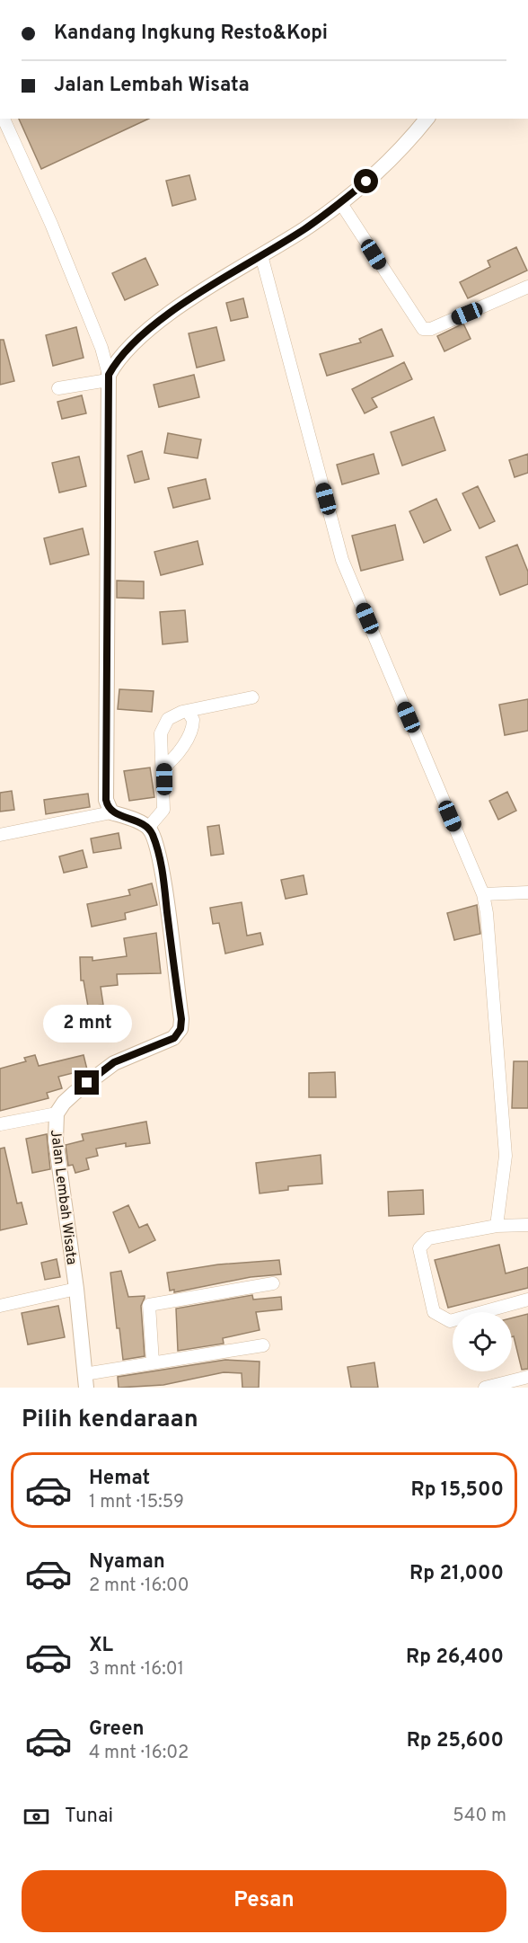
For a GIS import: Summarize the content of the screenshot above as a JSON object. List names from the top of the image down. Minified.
{"streets":{"street":["Jalan Lembah Wisata"]},"page":{"banner":["Kandang Ingkung Resto&Kopi","Jalan Lembah Wisata"],"bubble":"2 mnt","heading":"Pilih kendaraan","list":[{"name":"Hemat","note":"1 mnt · 15:59","value":"Rp 15,500"},{"name":"Nyaman","note":"2 mnt · 16:00","value":"Rp 21,000"},{"name":"XL","note":"3 mnt · 16:01","value":"Rp 26,400"},{"name":"Green","note":"4 mnt · 16:02","value":"Rp 25,600"}],"pay":["Tunai","540 m"],"buttons":"Pesan"}}
